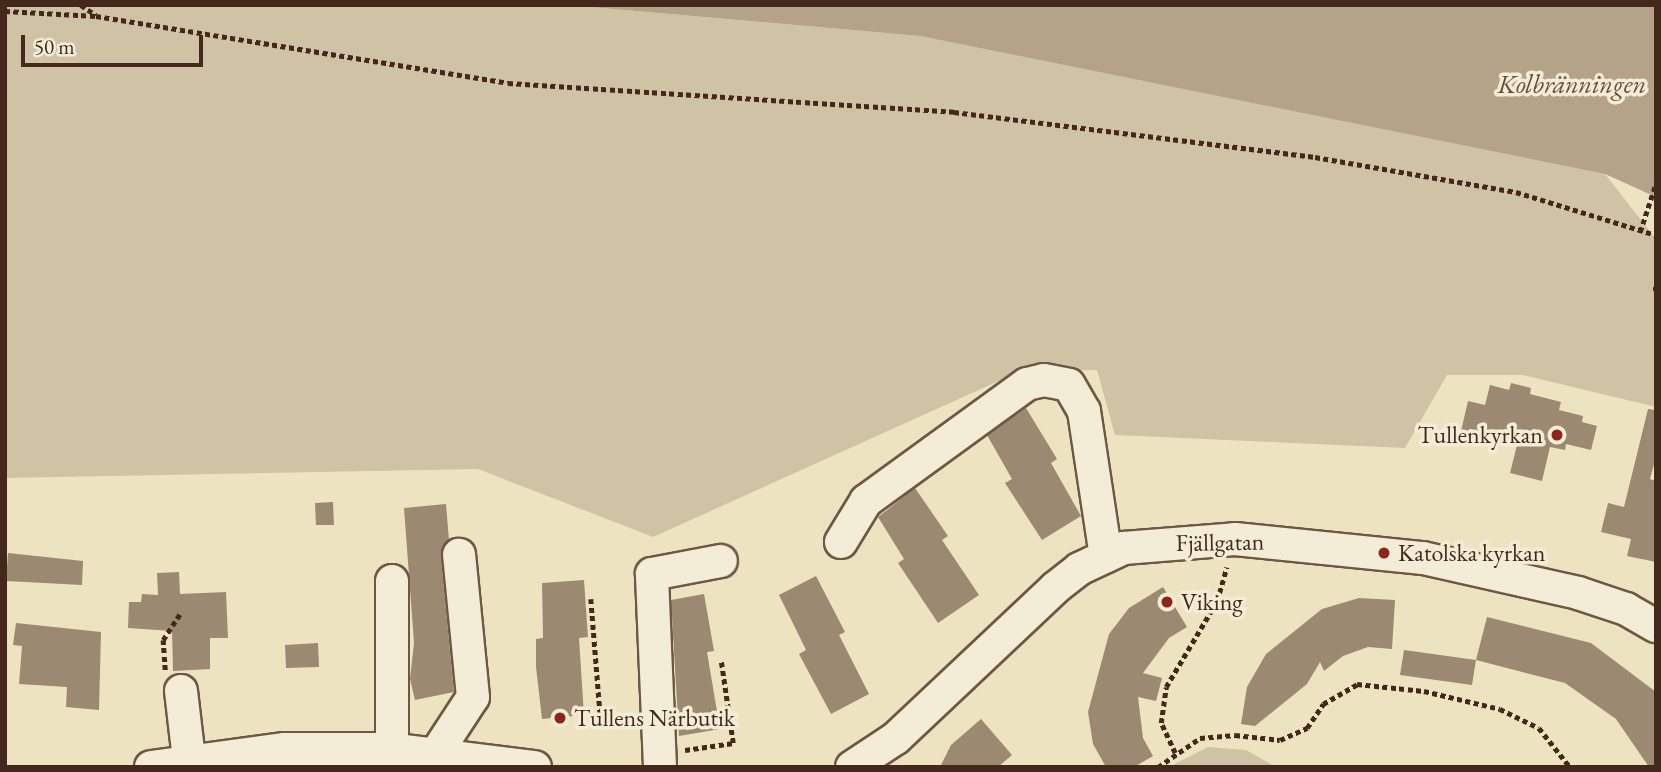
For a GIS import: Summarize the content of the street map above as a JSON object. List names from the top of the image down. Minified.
{"streets":{"street":["Fjällgatan"]},"water":["Kolbränningen"],"places":["Tullenkyrkan","Katolska kyrkan","Viking","Tullens Närbutik"],"scale_bar":"50 m"}
